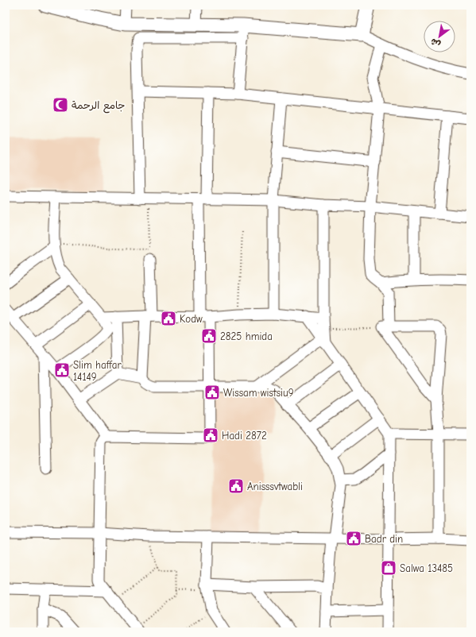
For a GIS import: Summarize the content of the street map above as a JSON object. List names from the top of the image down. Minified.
{"places":{"mosque":["جامع الرحمة"],"public building":["Kodw","2825 hmida","Slim haffar 14149","Wissam wistsiu9","Hadi 2872","Anisssvtwabli","Badr din"],"shop":["Salwa 13485"]},"north":"bottom left"}
